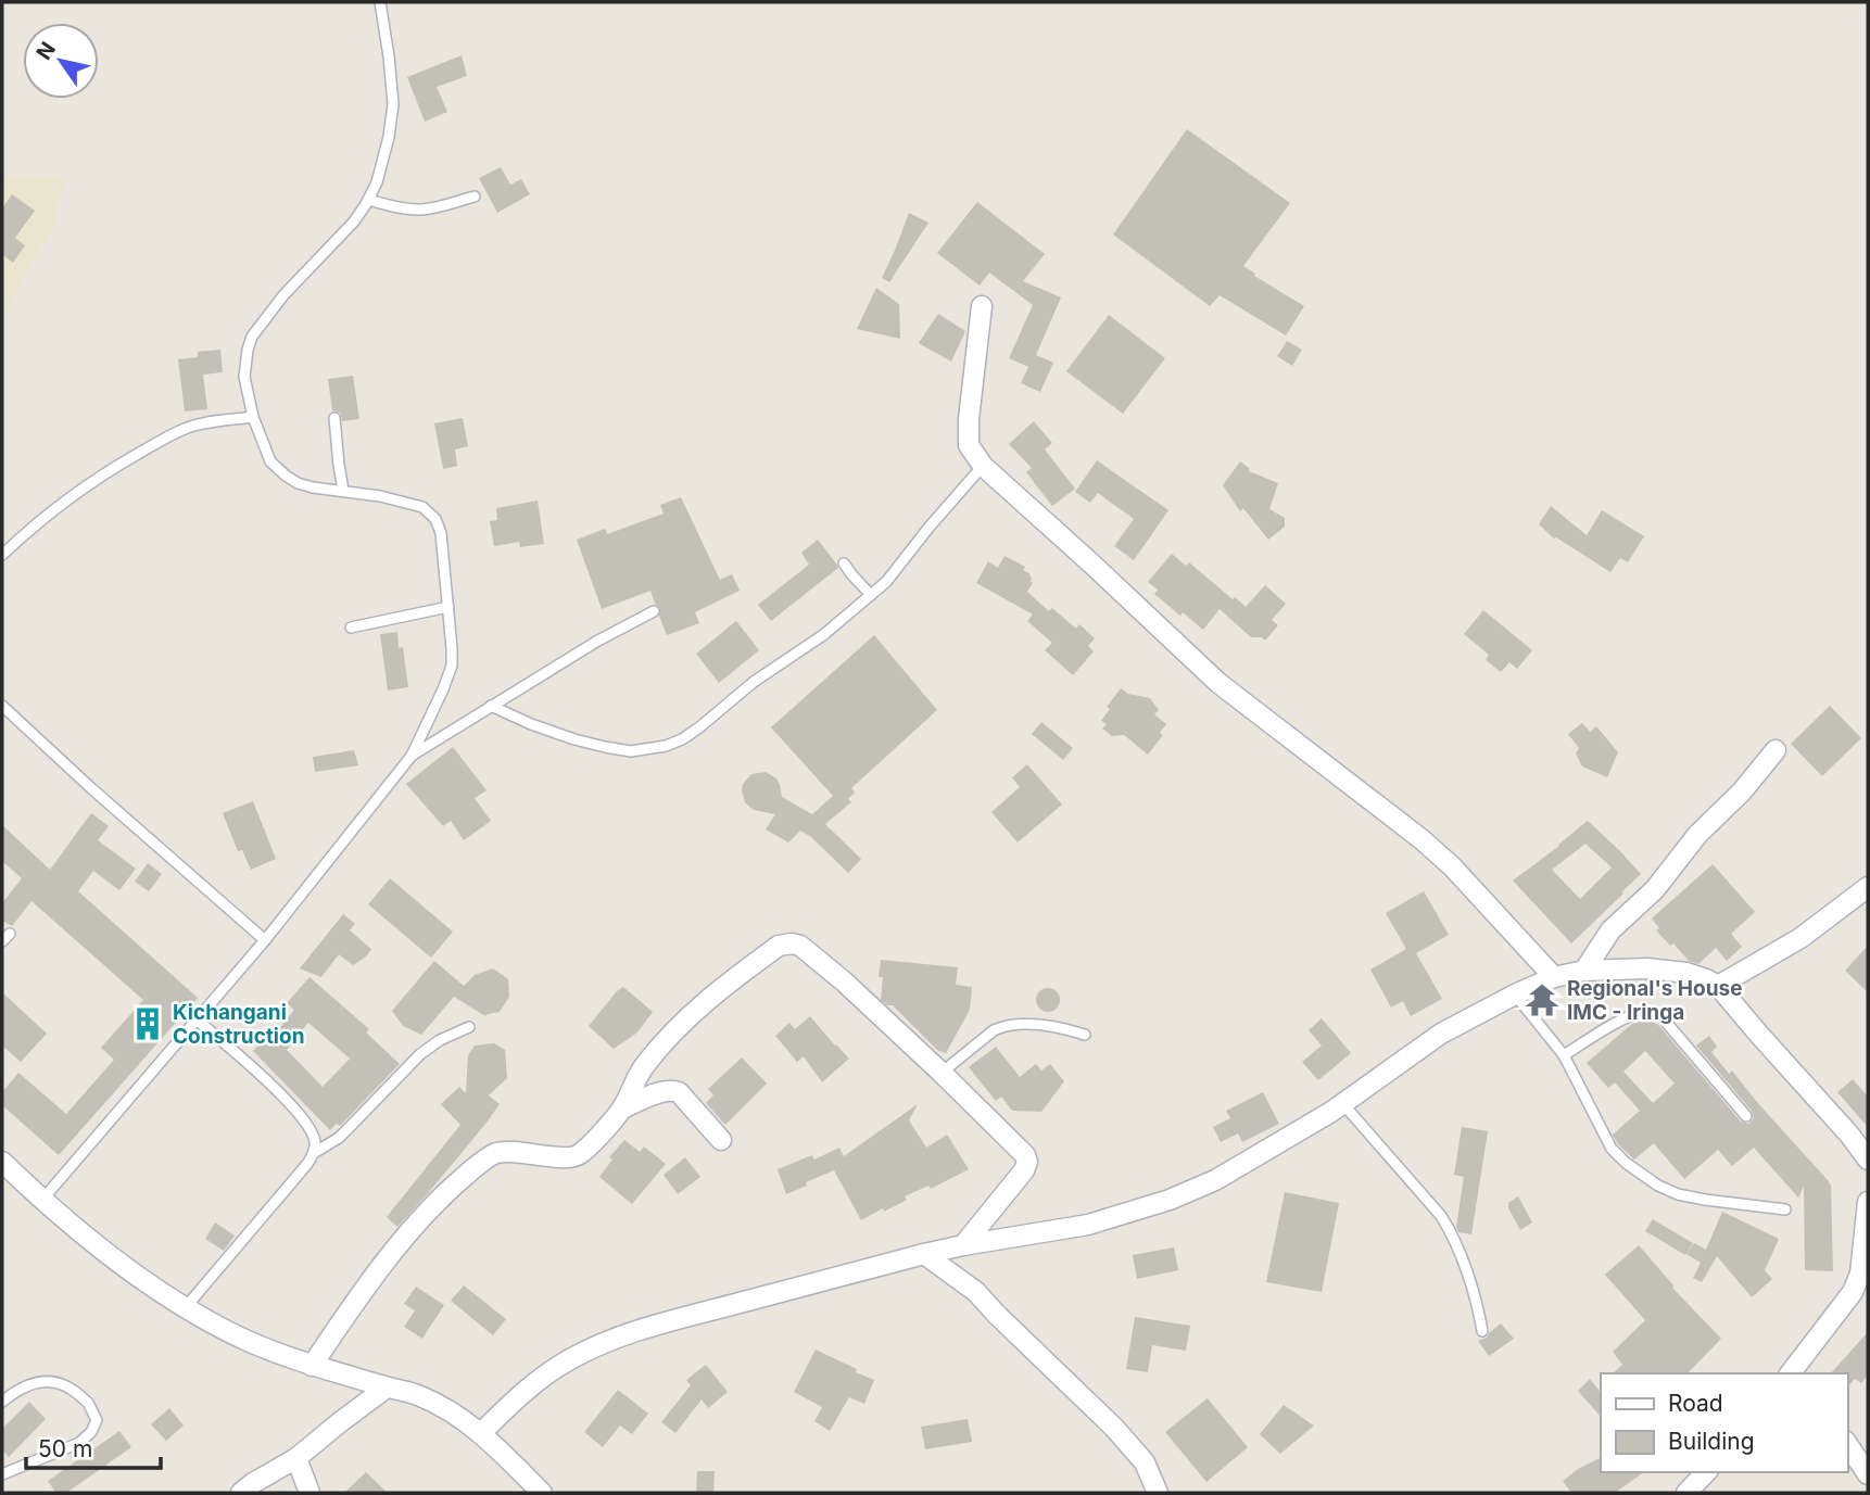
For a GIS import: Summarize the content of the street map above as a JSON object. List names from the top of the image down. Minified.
{"places":{"temple":["Regional's House IMC - Iringa"],"building":["Kichangani Construction"]},"legend":["Road","Building"],"scale_bar":"50 m","north":"top left"}
